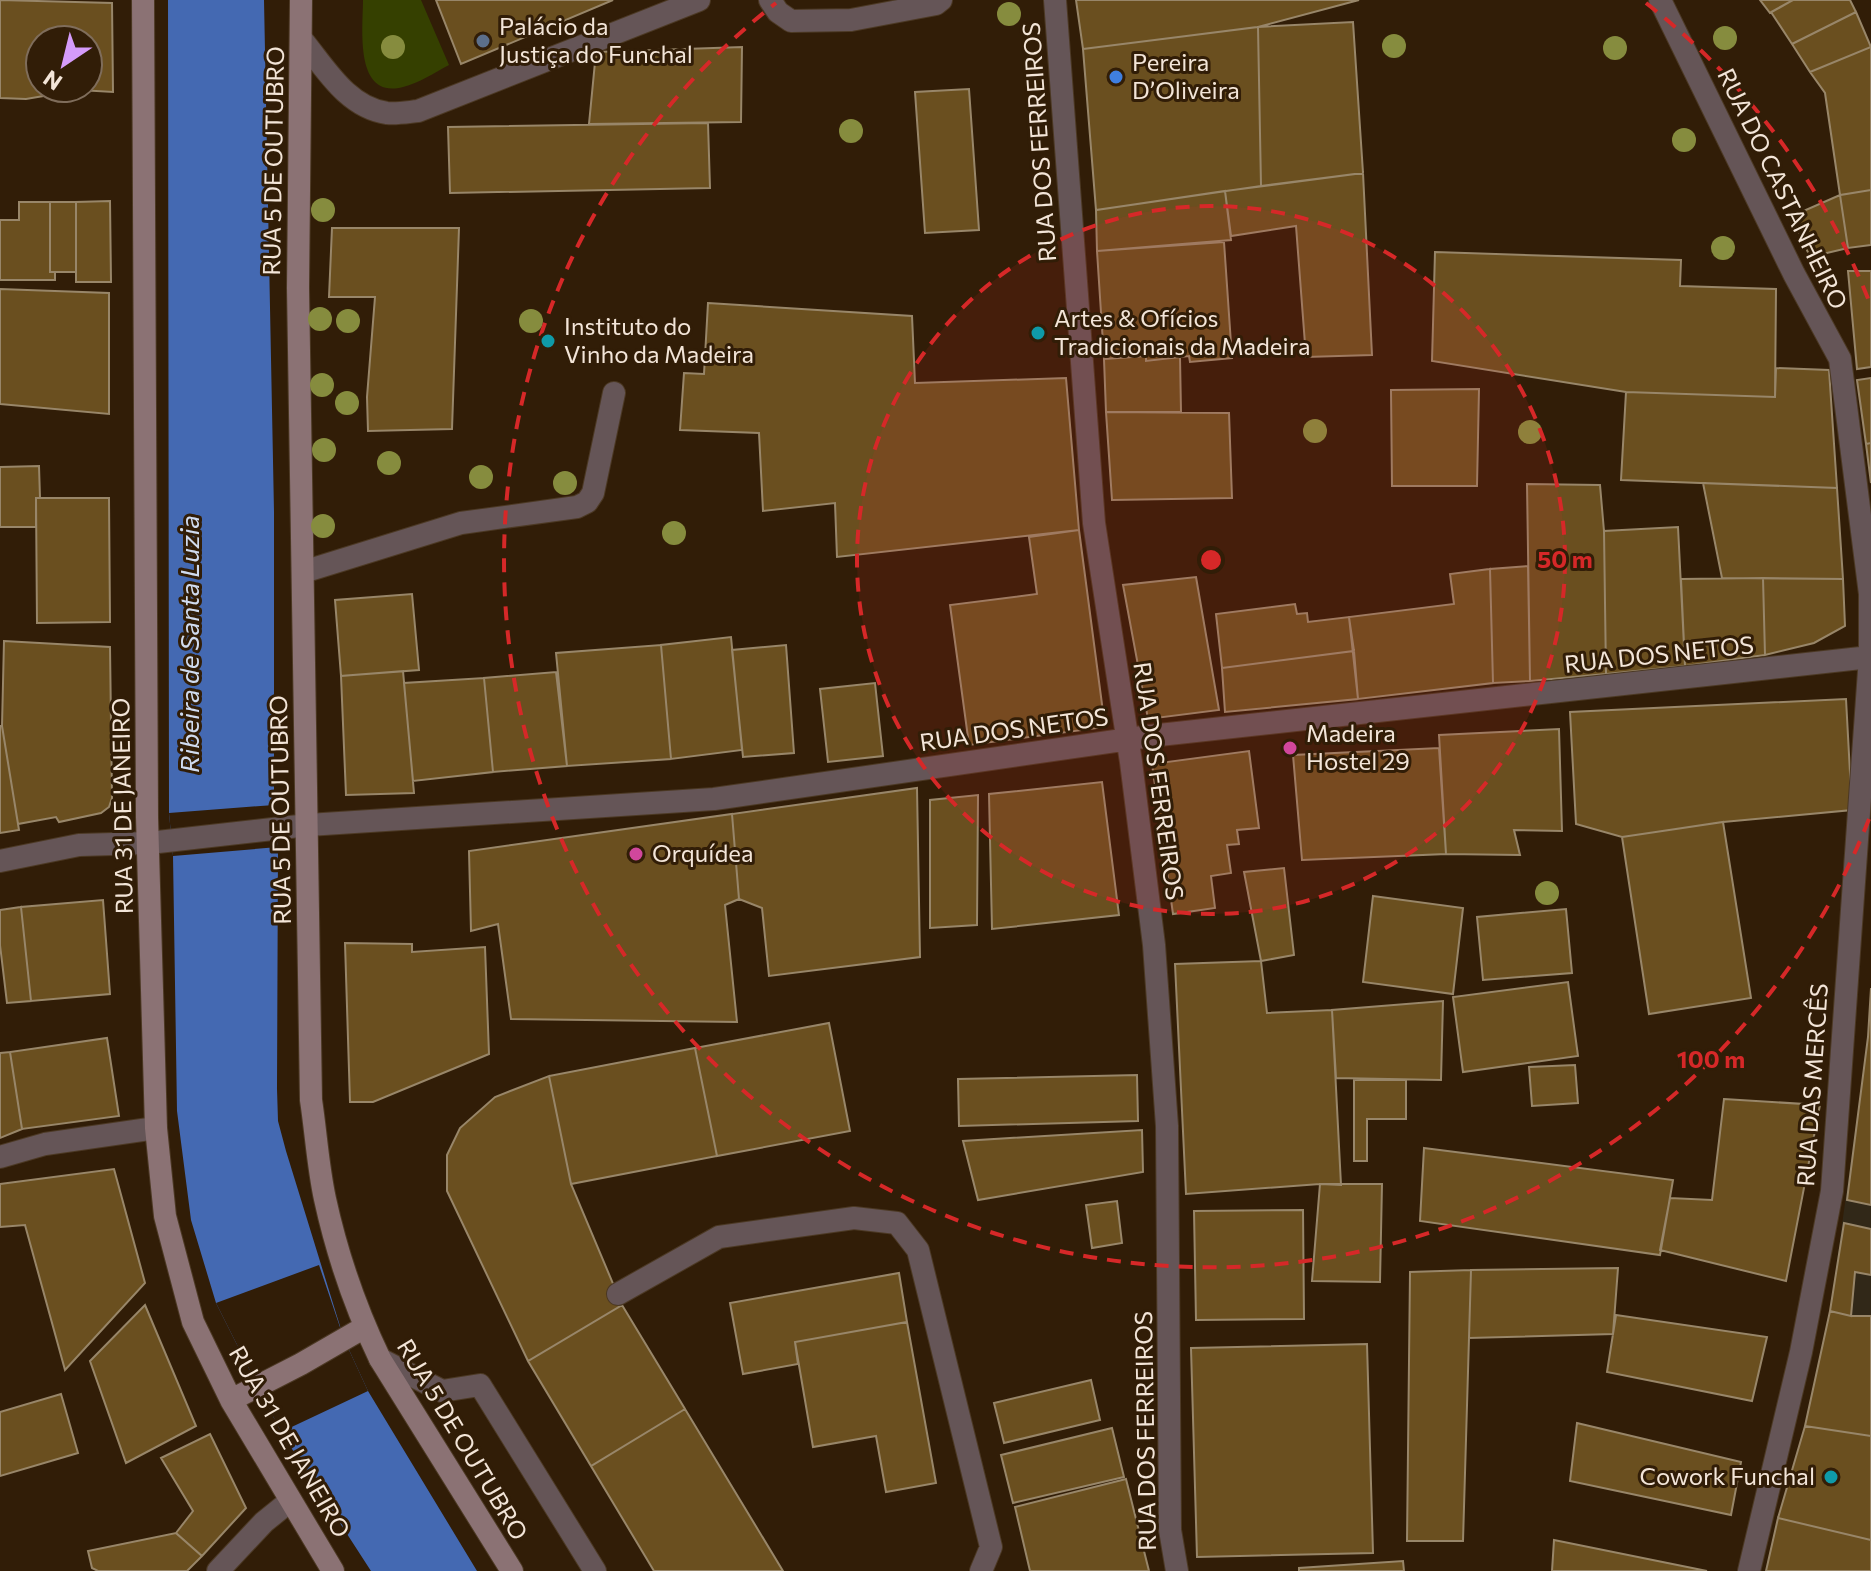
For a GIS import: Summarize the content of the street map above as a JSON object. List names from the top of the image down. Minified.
{"streets":{"main road":["RUA 5 DE OUTUBRO","RUA 31 DE JANEIRO"],"street":["RUA DOS FERREIROS","RUA DO CASTANHEIRO","RUA DOS NETOS","RUA DAS MERCÊS"]},"crossings":[["RUA DOS FERREIROS","RUA DOS NETOS"],["RUA 5 DE OUTUBRO","RUA DOS NETOS"],["RUA DO CASTANHEIRO","RUA DAS MERCÊS"],["RUA DOS NETOS","RUA 31 DE JANEIRO"],["RUA DOS NETOS","RUA DAS MERCÊS"]],"water":["Ribeira de Santa Luzia"],"places":["Palácio da Justiça do Funchal","Pereira D’Oliveira","Artes & Ofícios Tradicionais da Madeira","Instituto do Vinho da Madeira","Madeira Hostel 29","Orquídea","Cowork Funchal"],"north":"bottom left","rings":["50 m","100 m"]}
